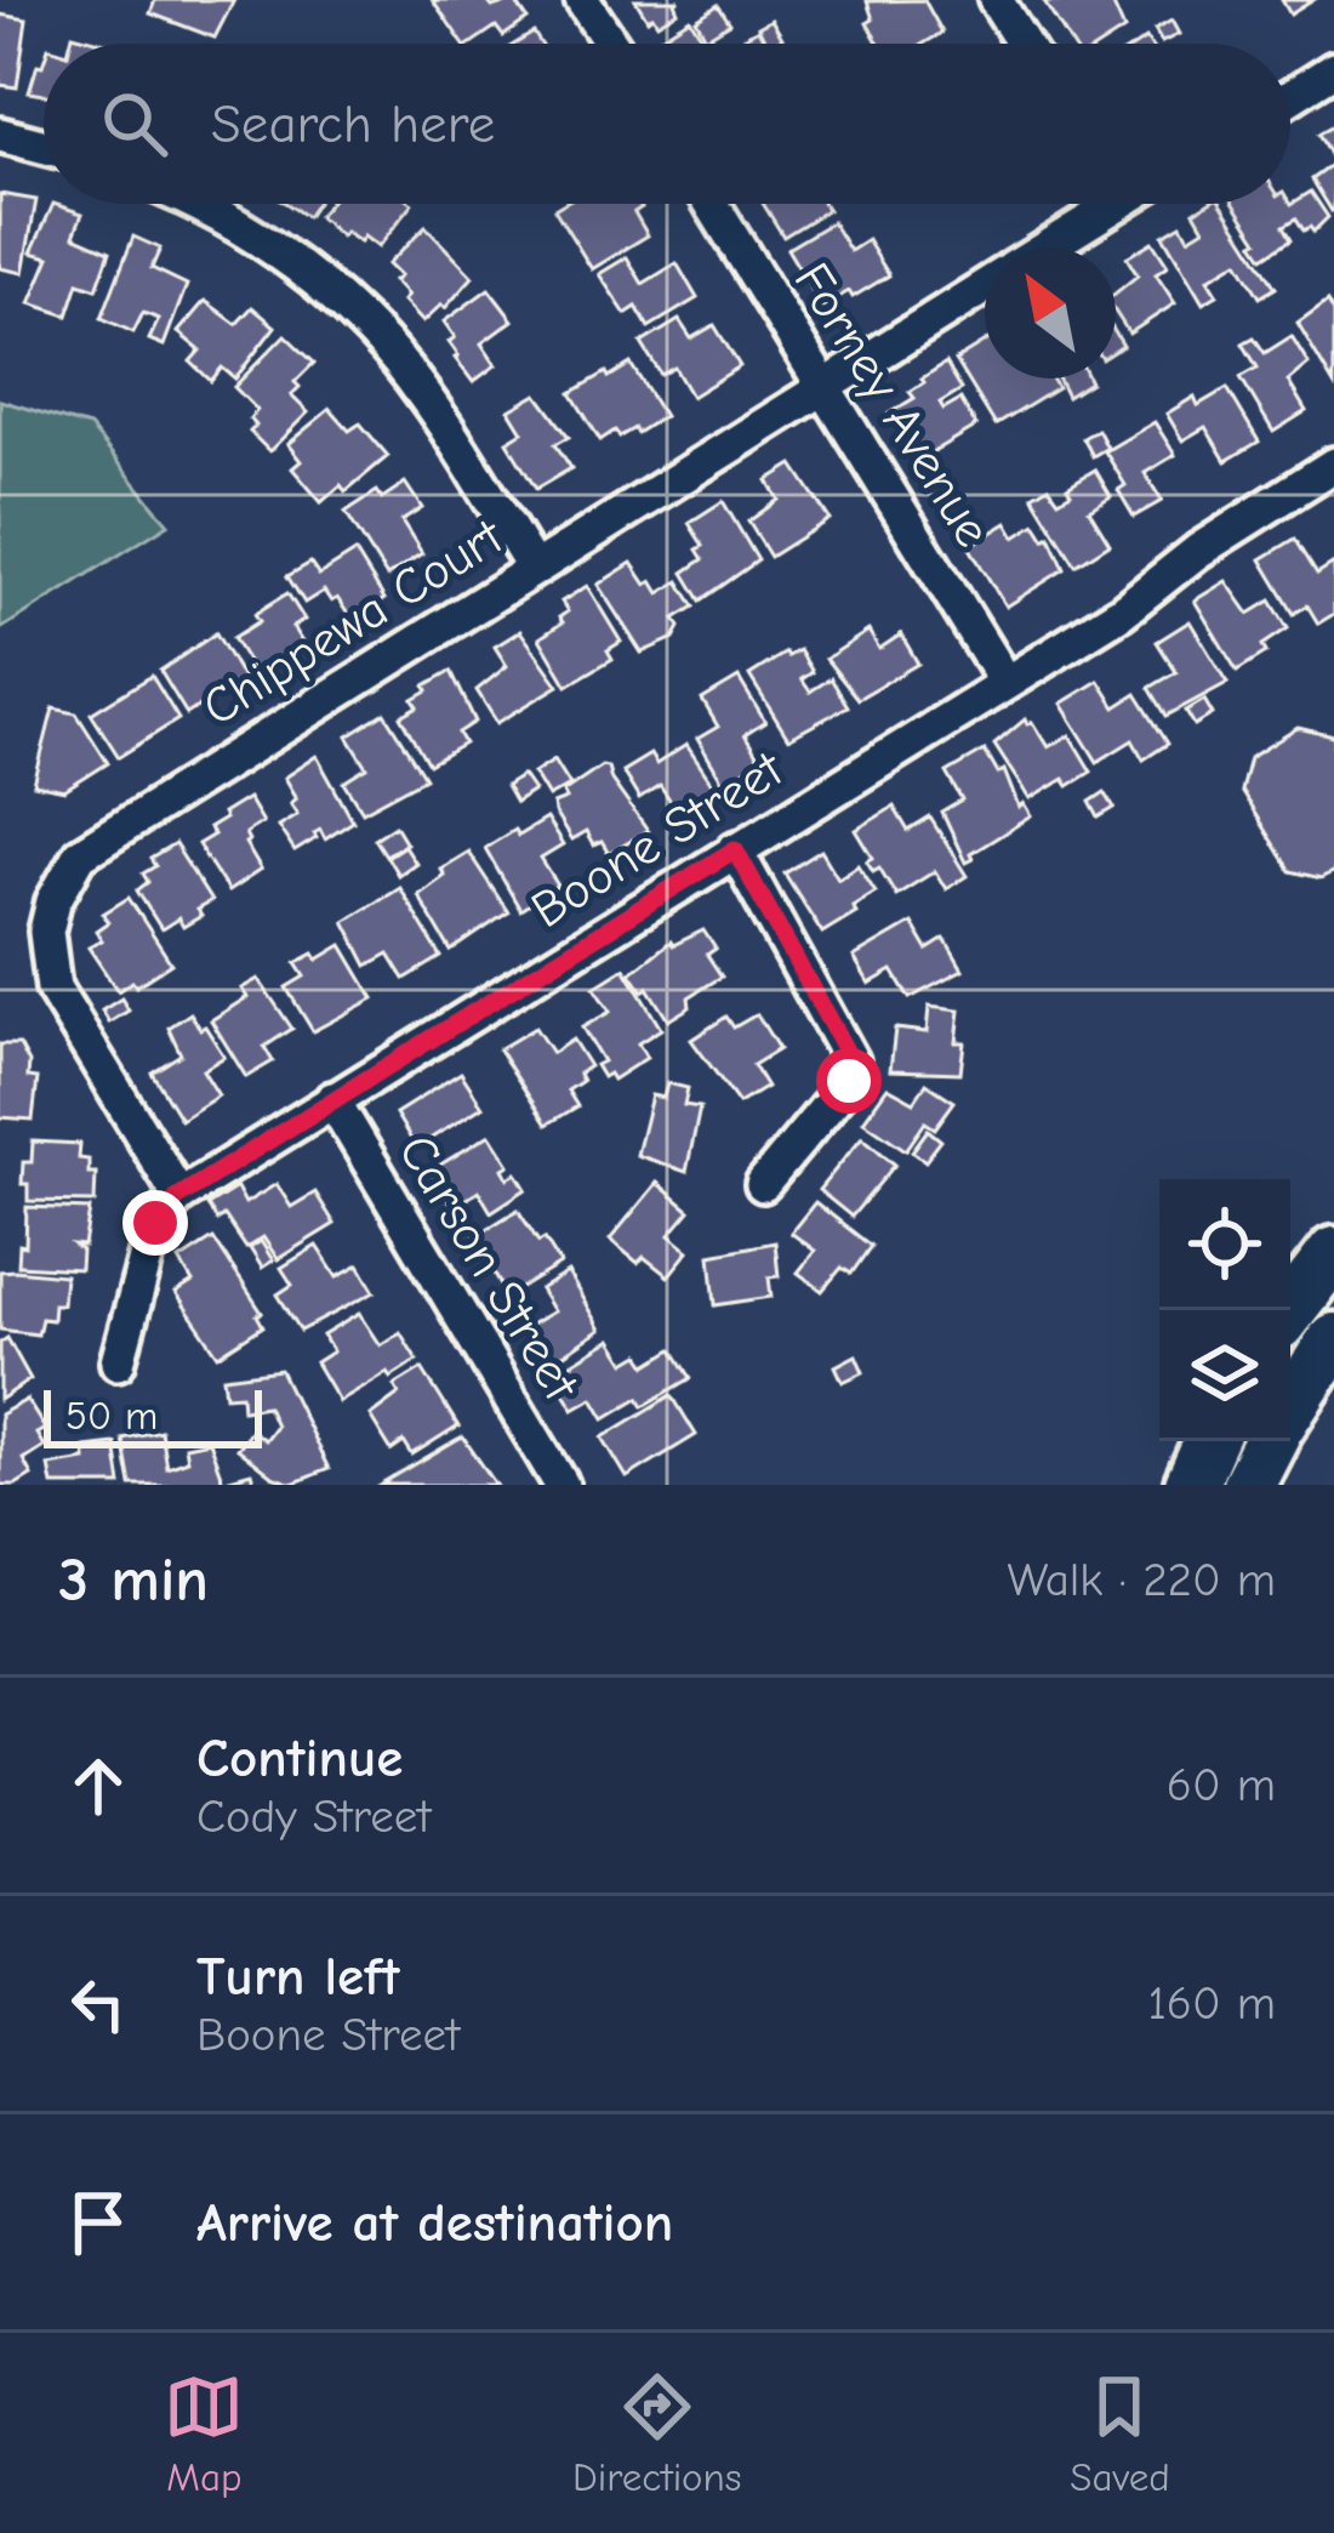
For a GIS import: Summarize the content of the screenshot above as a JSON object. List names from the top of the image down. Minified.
{"streets":{"street":["Forney Avenue","Chippewa Court","Boone Street","Carson Street"]},"crossings":[["Forney Avenue","Chippewa Court"],["Forney Avenue","Boone Street"],["Chippewa Court","Boone Street"],["Boone Street","Carson Street"]],"scale_bar":"50 m","north":"top left","page":{"search":"Search here","scale":"50 m","heading":["3 min","Walk · 220 m"],"list":[["Continue","Cody Street","60 m"],["Turn left","Boone Street","160 m"],"Arrive at destination"],"nav":["Map","Directions","Saved"]}}
